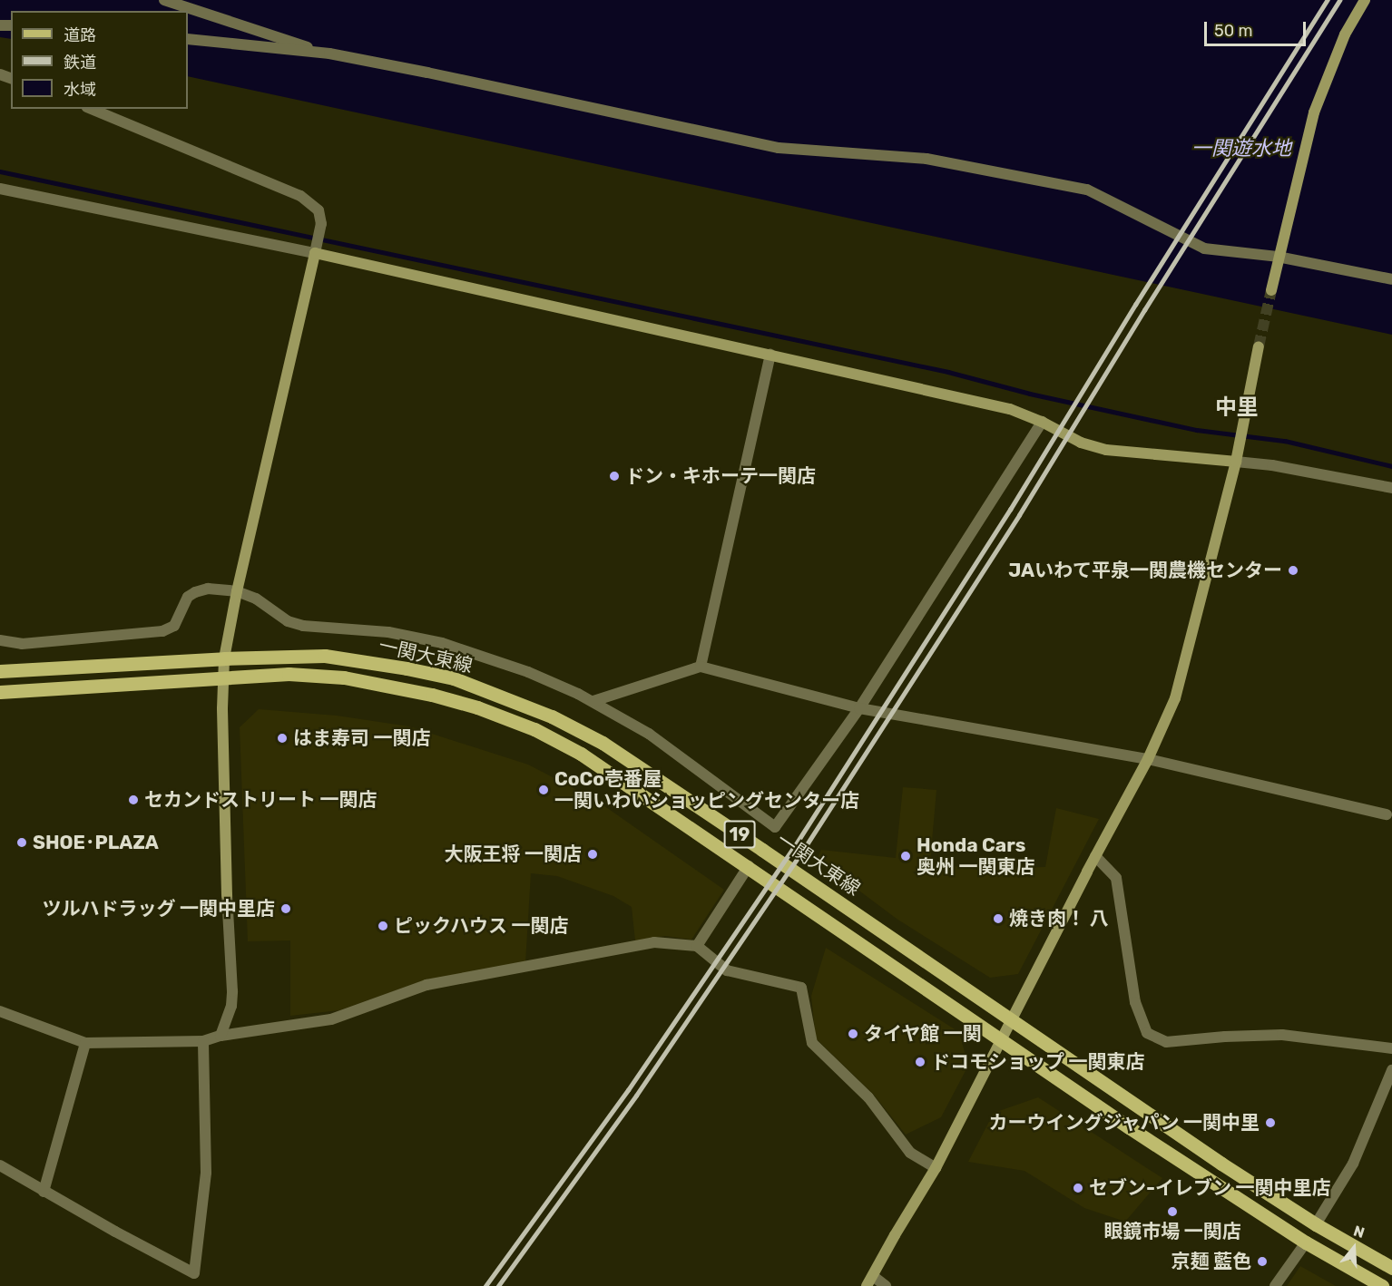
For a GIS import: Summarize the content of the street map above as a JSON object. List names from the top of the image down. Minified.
{"streets":{"main road":["一関大東線","19"]},"districts":["中里"],"water":["一関遊水地"],"places":["ドン・キホーテ一関店","JAいわて平泉一関農機センター","はま寿司 一関店","CoCo壱番屋 一関いわいショッピングセンター店","セカンドストリート 一関店","SHOE･PLAZA","大阪王将 一関店","Honda Cars 奥州 一関東店","ツルハドラッグ 一関中里店","焼き肉！ 八","ピックハウス 一関店","タイヤ館 一関","ドコモショップ 一関東店","カーウイングジャパン 一関中里","セブン-イレブン 一関中里店","眼鏡市場 一関店","京麺 藍色"],"legend":["道路","鉄道","水域"],"scale_bar":"50 m","north":"top"}
